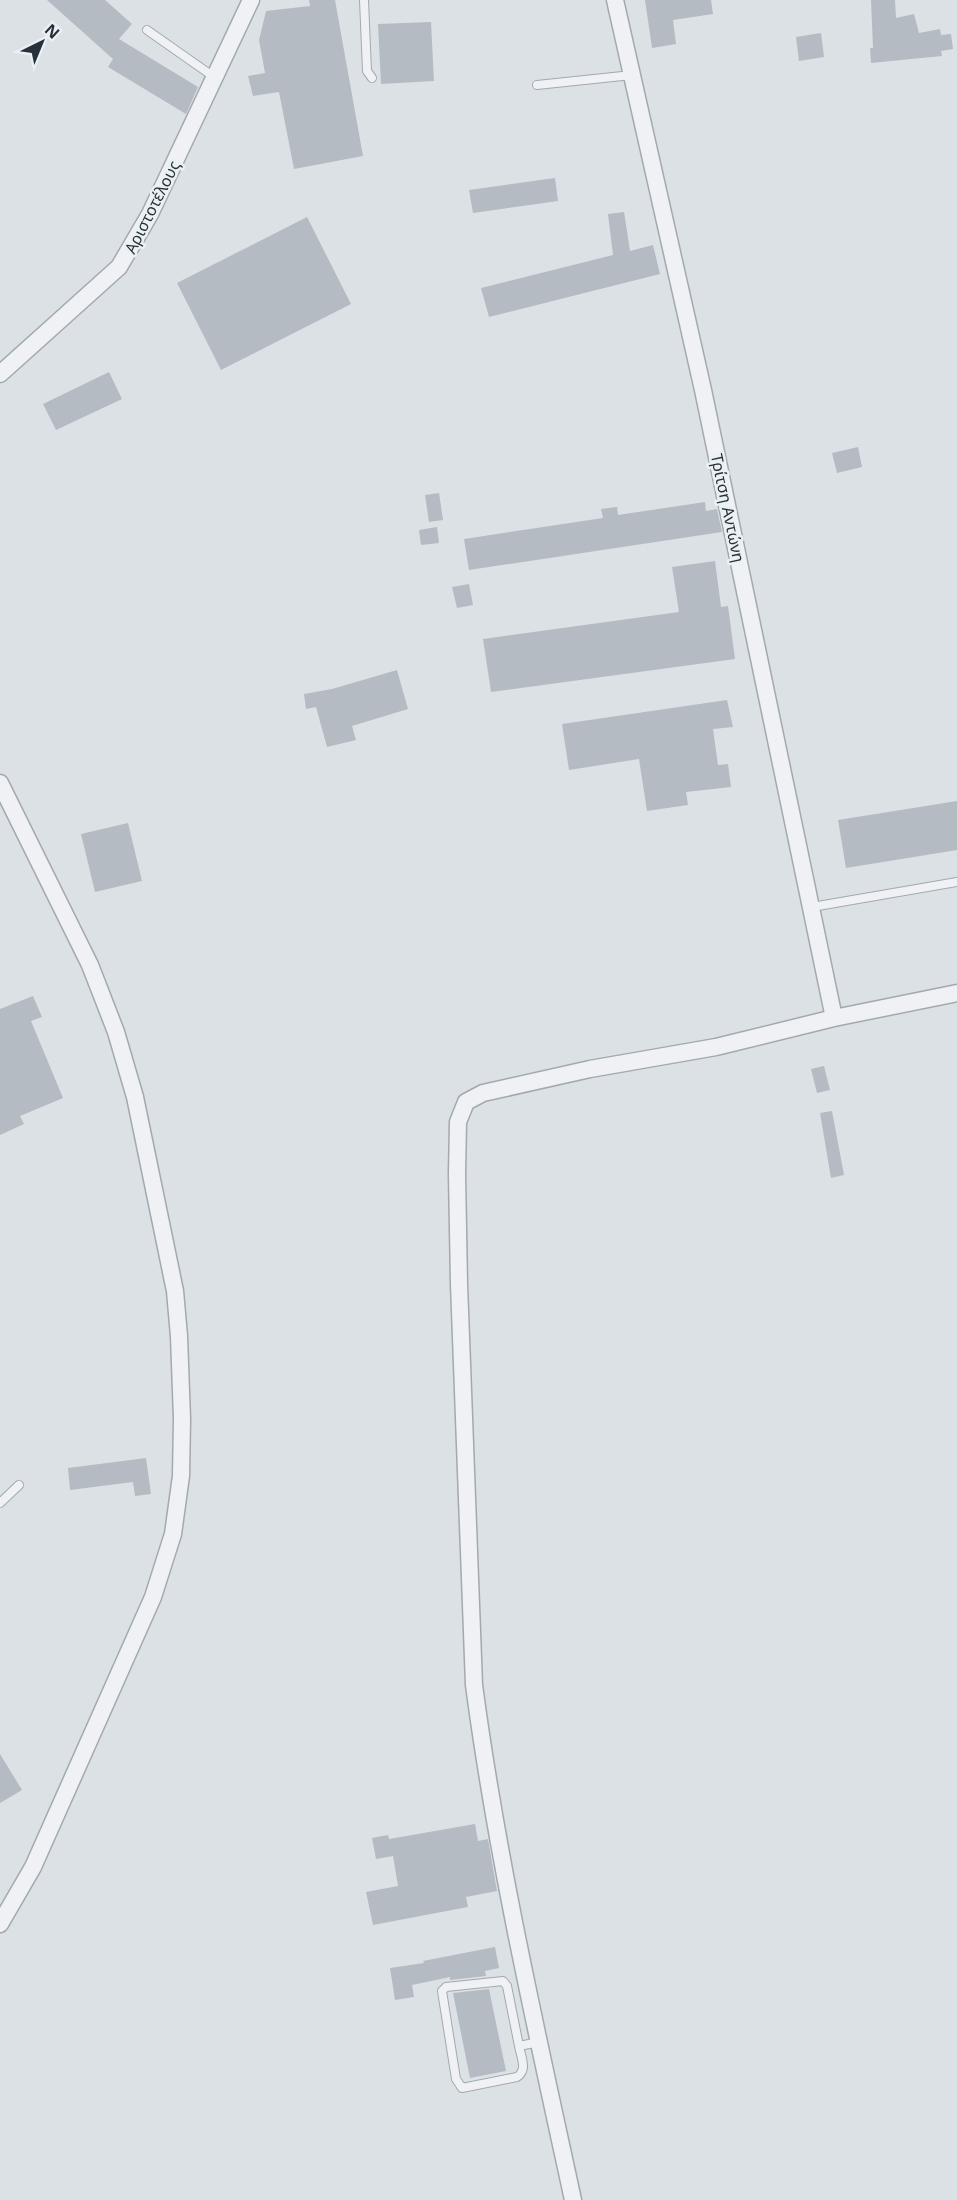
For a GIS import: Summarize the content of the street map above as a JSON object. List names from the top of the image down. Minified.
{"streets":{"street":["Αριστοτέλους","Τρίτση Αντώνη"]},"north":"top right"}
